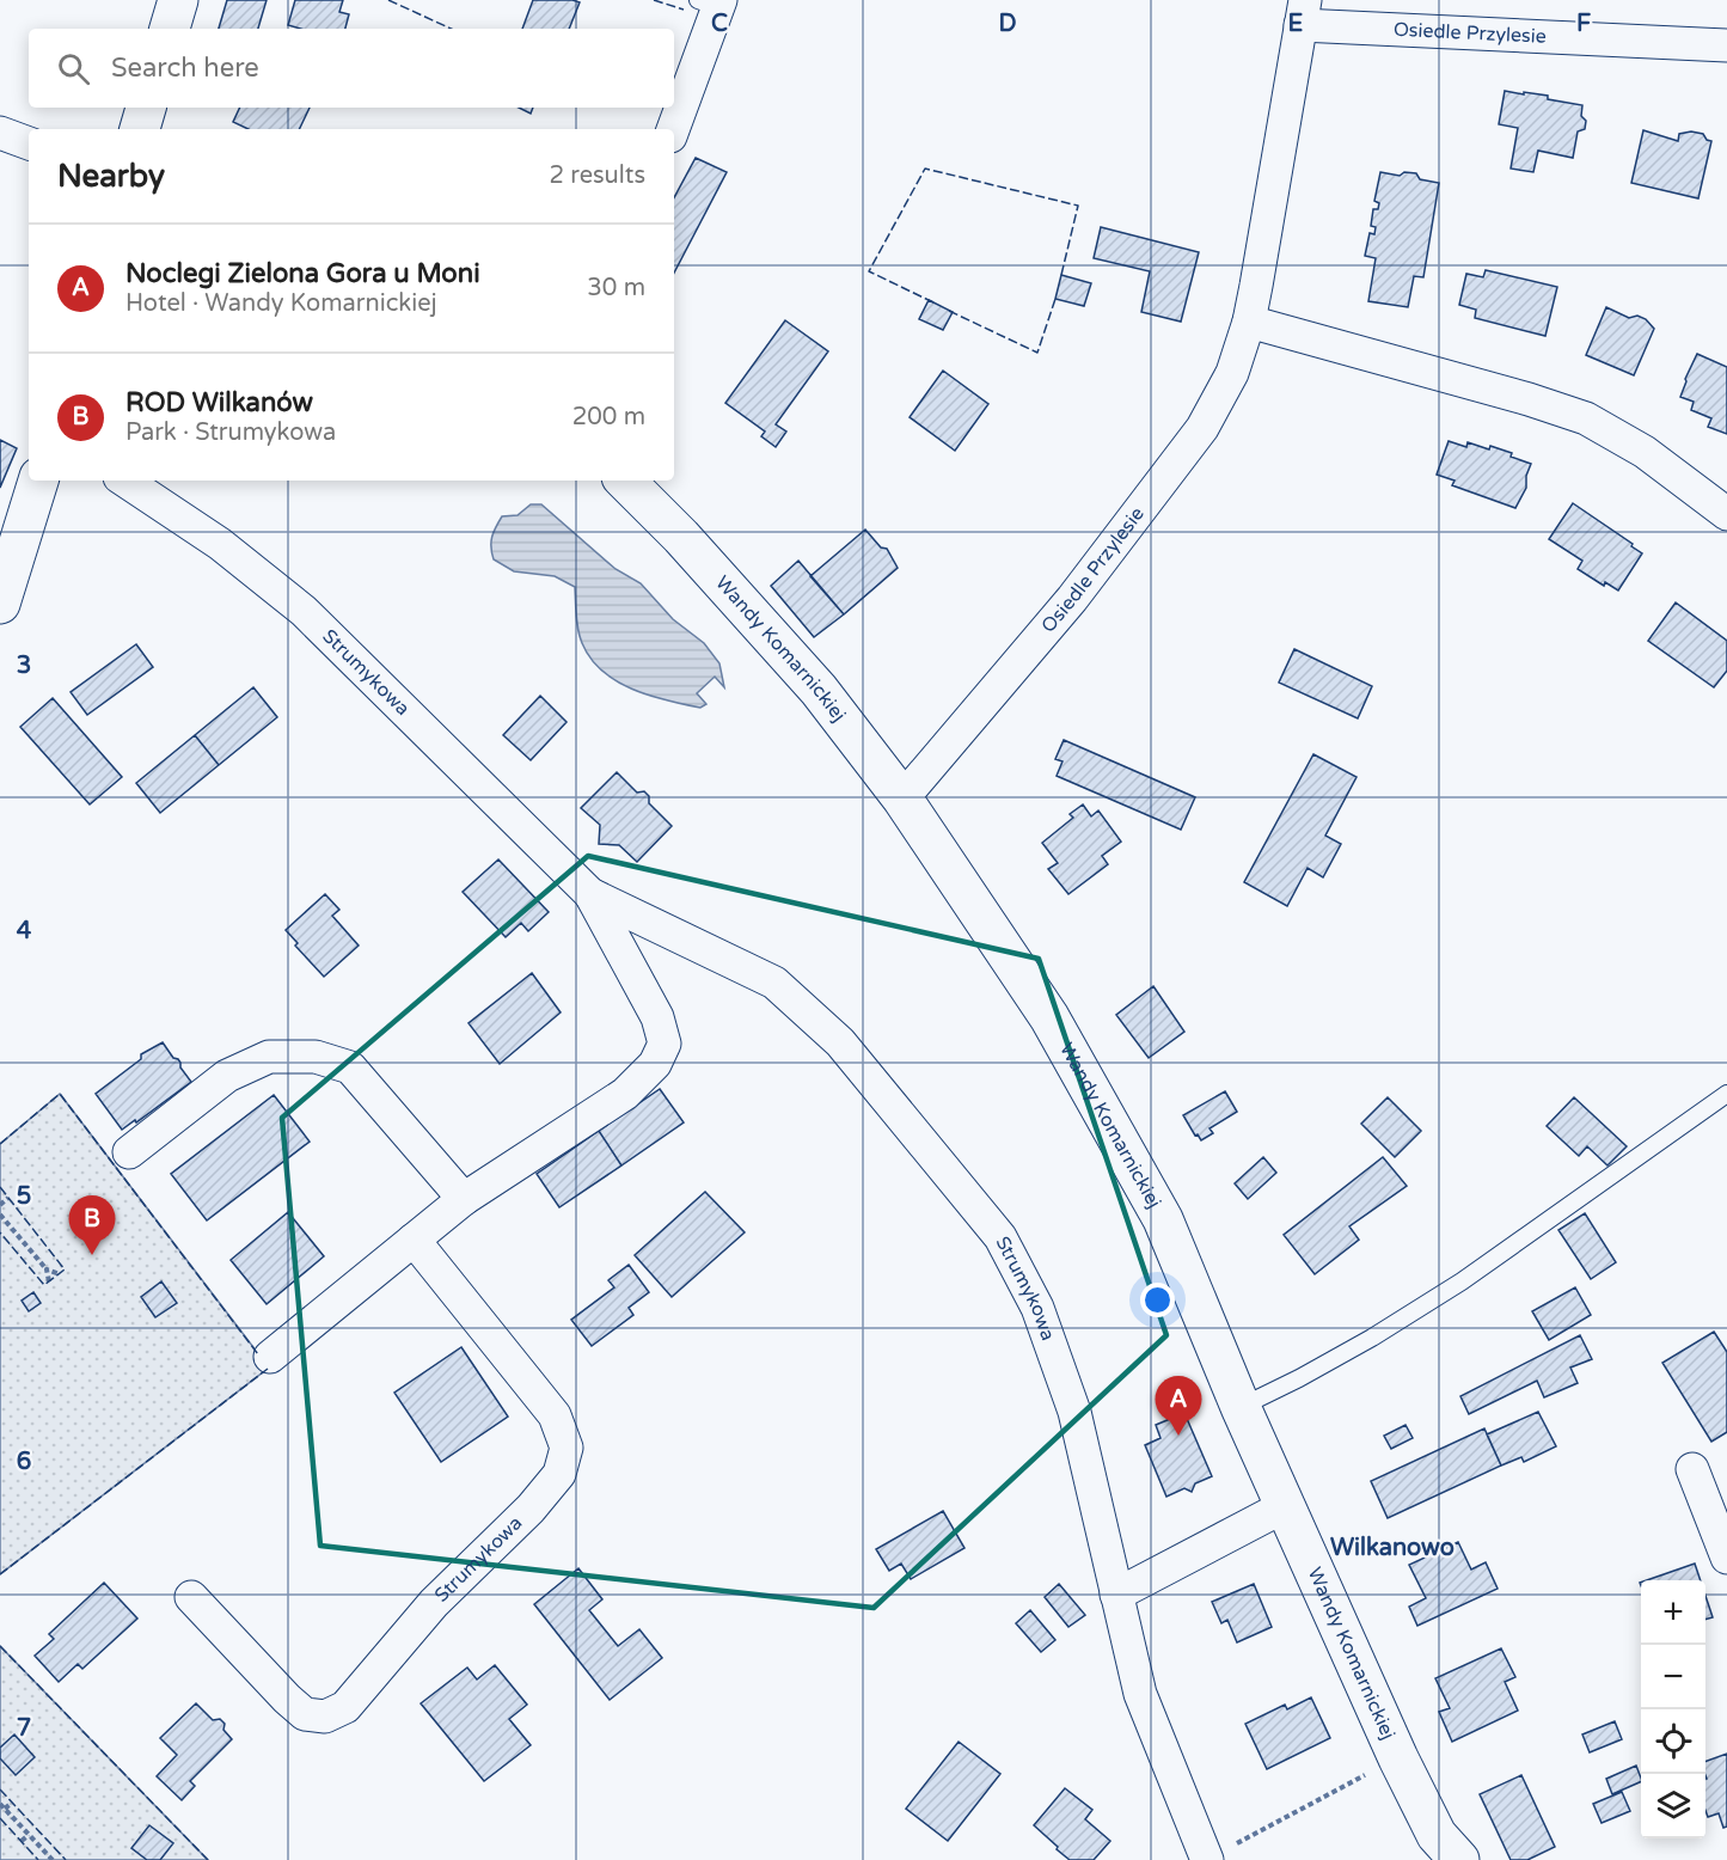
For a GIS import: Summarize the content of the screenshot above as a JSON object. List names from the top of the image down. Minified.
{"streets":{"street":["Osiedle Przylesie","Wandy Komarnickiej","Strumykowa"]},"crossings":[["Osiedle Przylesie","Wandy Komarnickiej"]],"districts":["Wilkanowo"],"page":{"search":"Search here","heading":["Nearby","2 results"],"list":[{"mark":"A","name":"Noclegi Zielona Gora u Moni","note":"Hotel · Wandy Komarnickiej","value":"30 m"},{"mark":"B","name":"ROD Wilkanów","note":"Park · Strumykowa","value":"200 m"}],"pins":["B","A"],"map_buttons":["+","−"]},"grid":{"columns":["C","D","E","F"],"rows":["3","4","5","6","7"]}}
